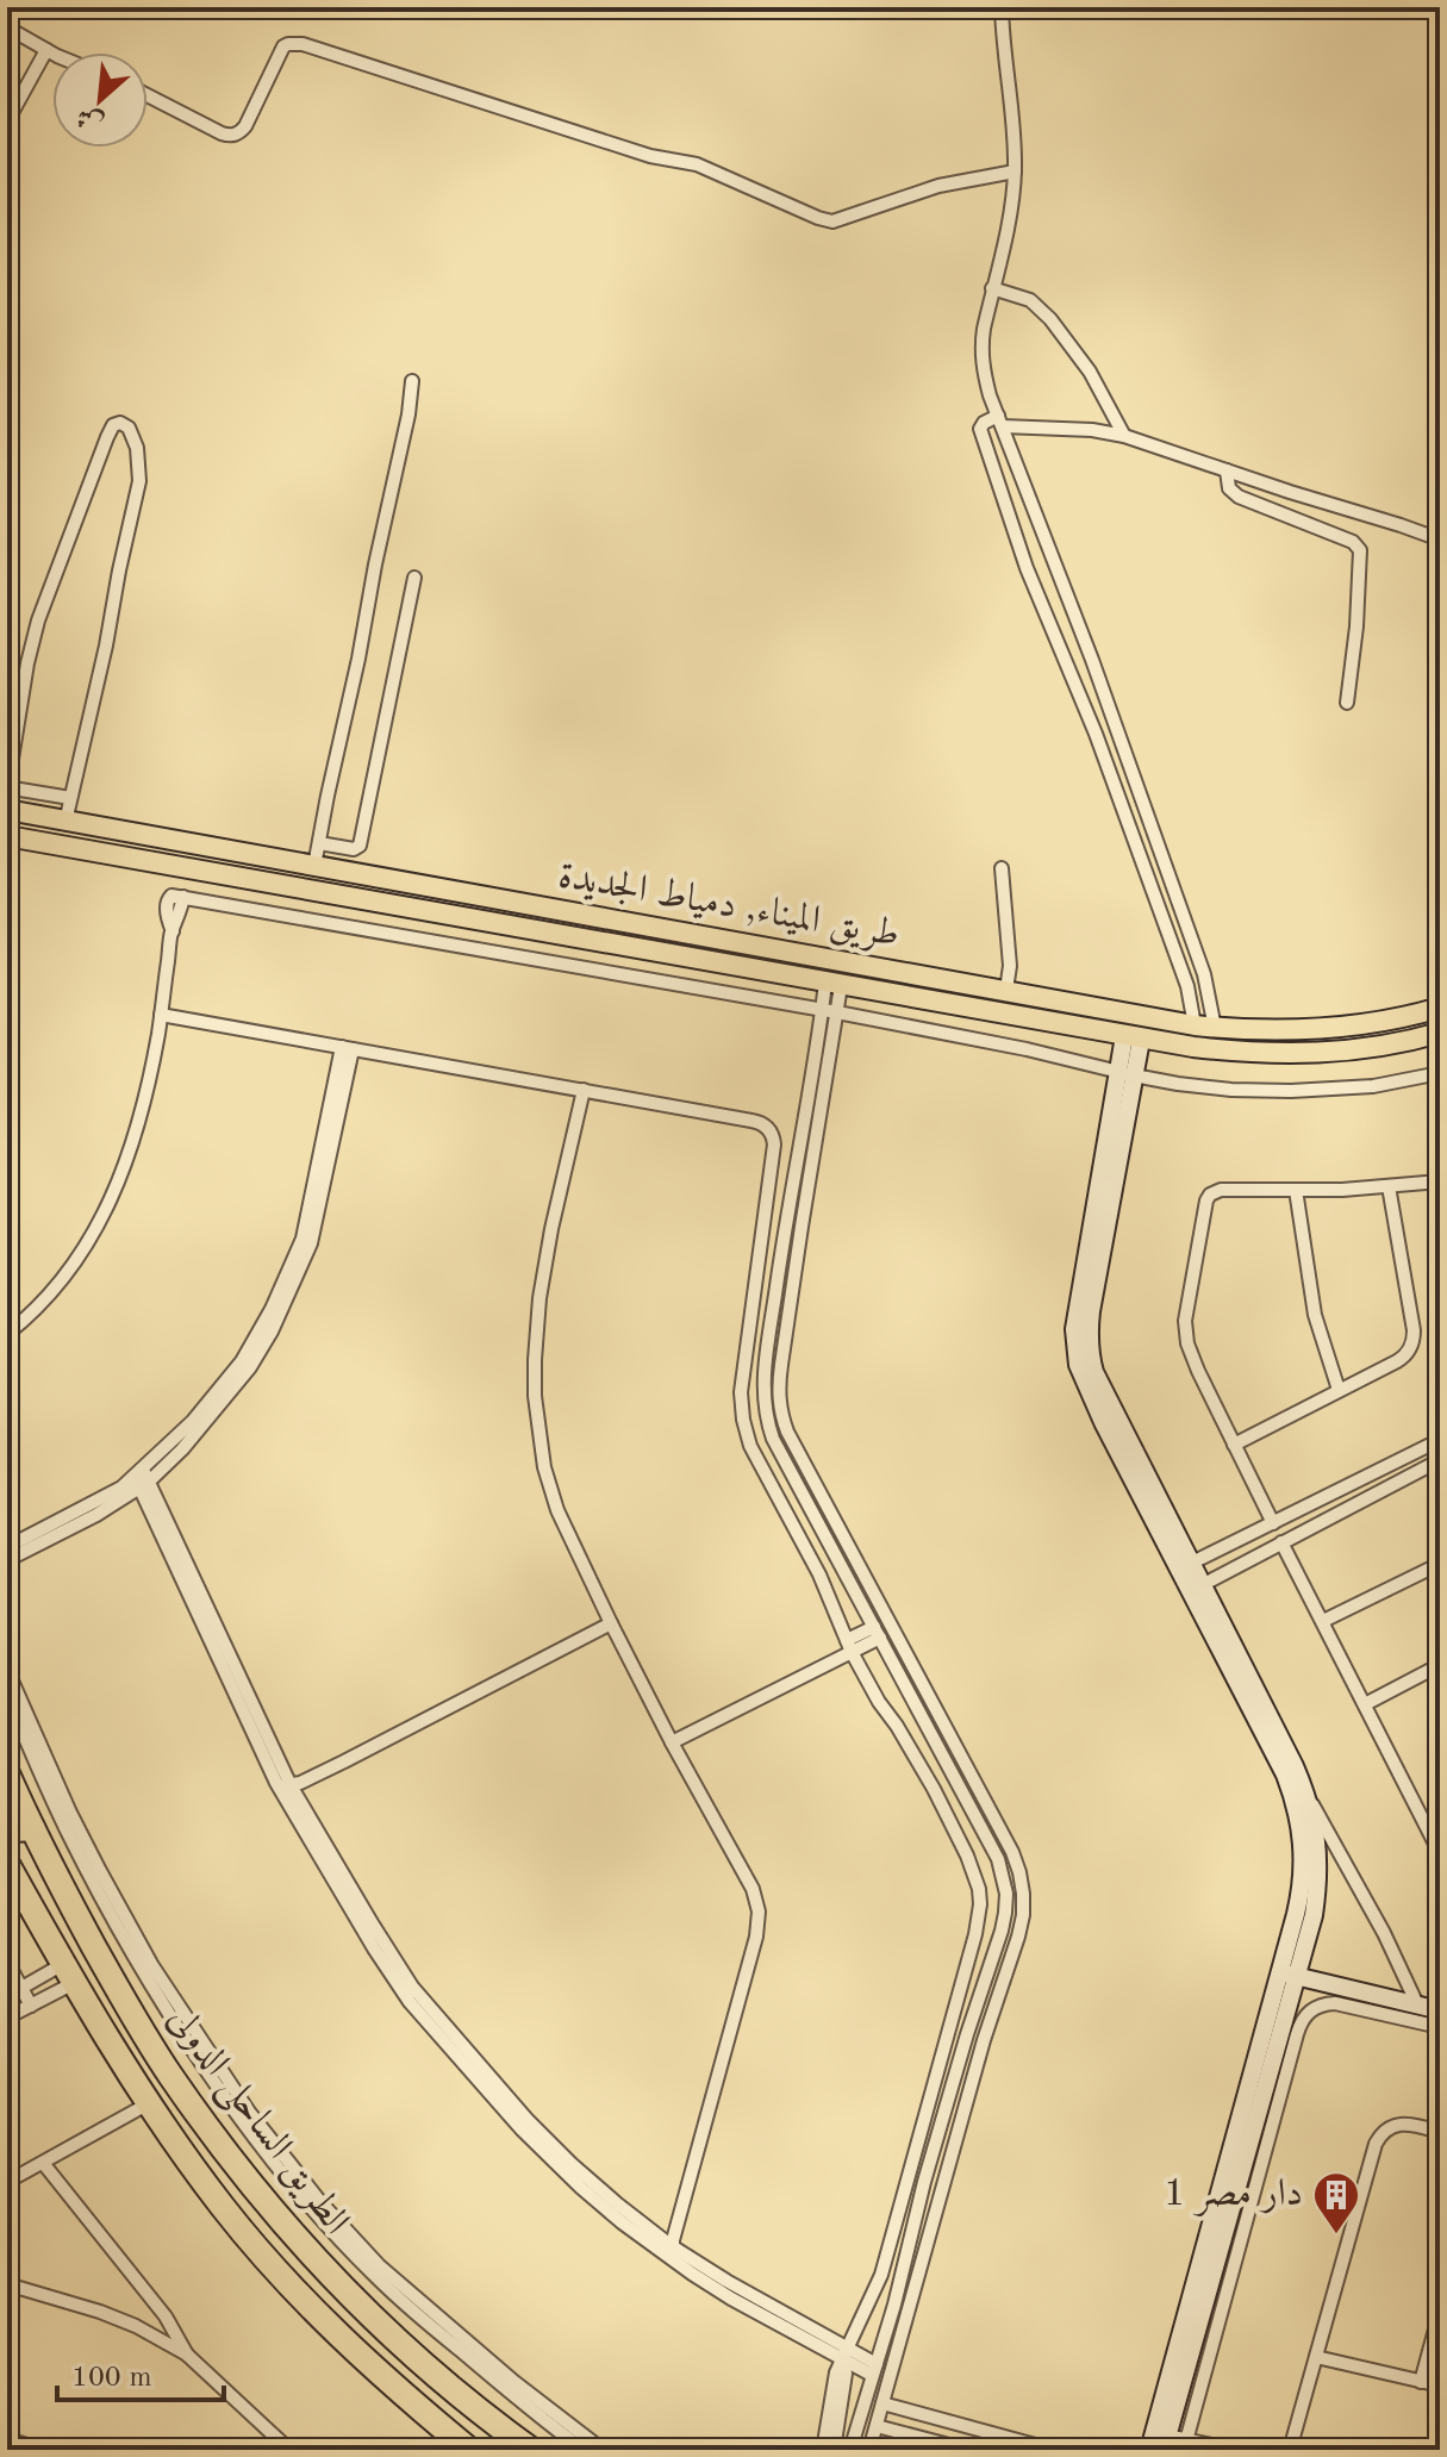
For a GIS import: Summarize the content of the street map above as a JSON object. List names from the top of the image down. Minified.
{"streets":{"highway":["الطريق الساحلى الدولى"],"main road":["طريق الميناء, دمياط الجديدة"]},"places":{"building":["دار مصر 1"]},"scale_bar":"100 m","north":"bottom left"}
